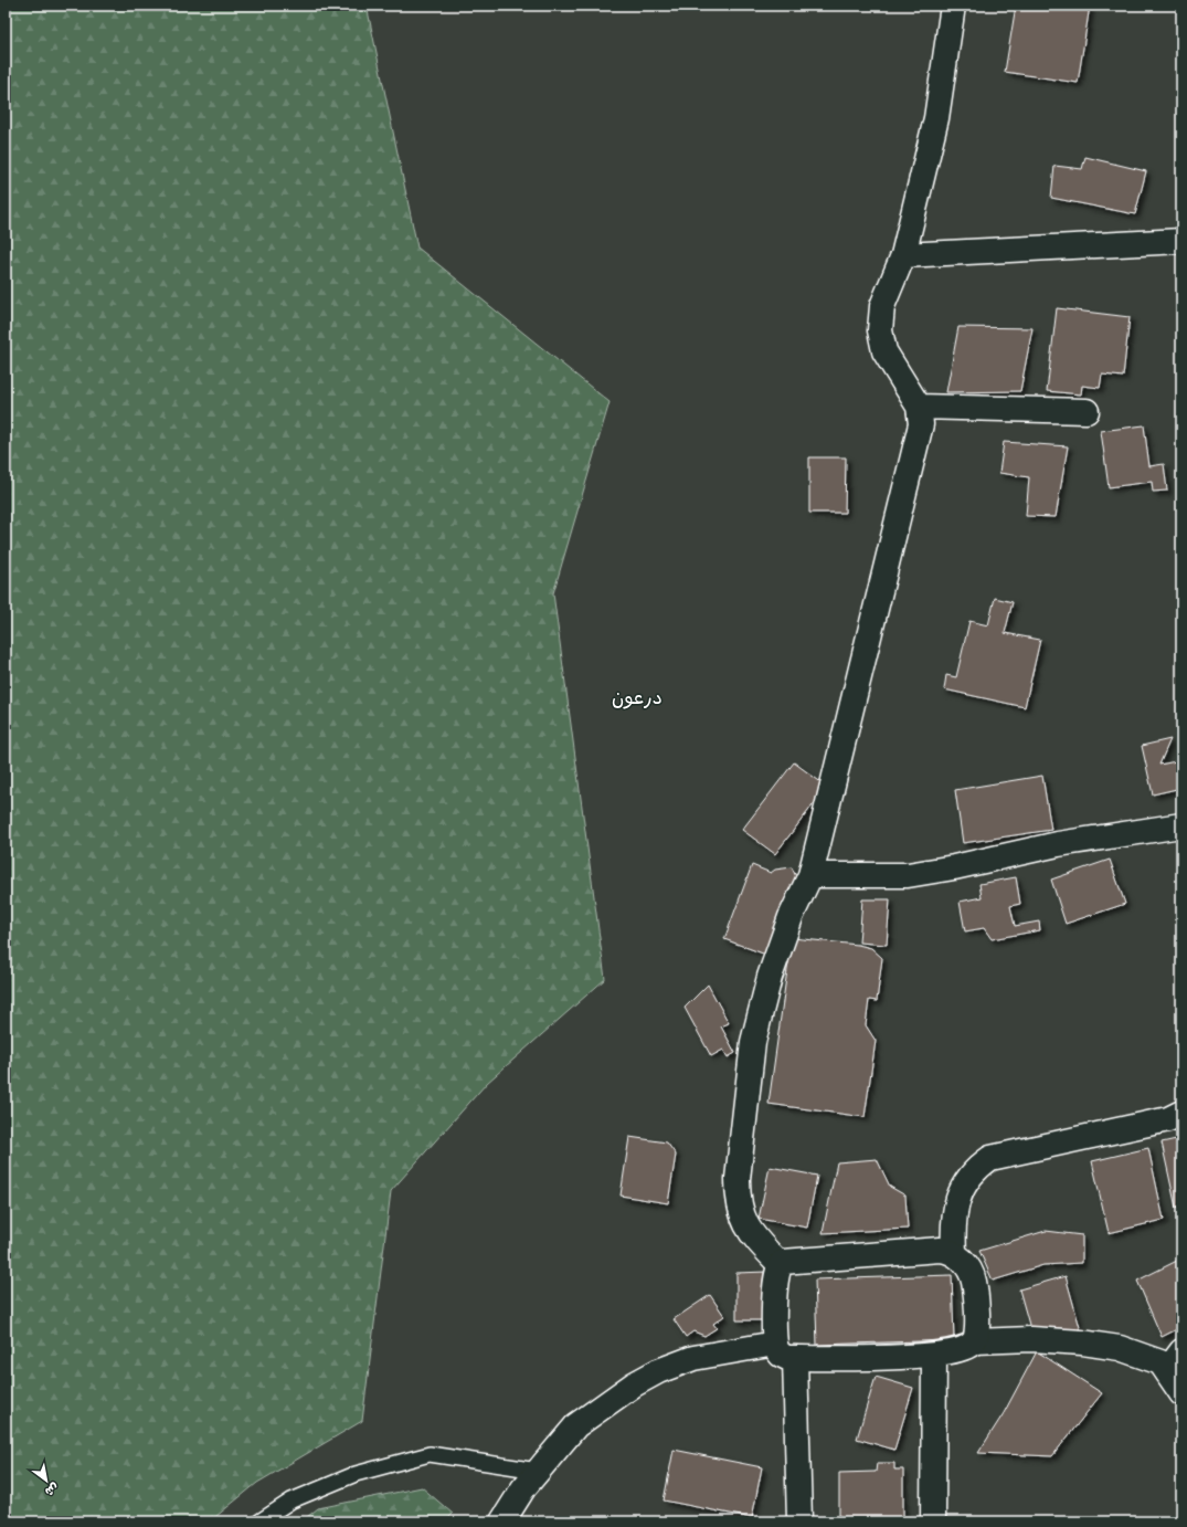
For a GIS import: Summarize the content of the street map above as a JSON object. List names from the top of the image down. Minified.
{"districts":["درعون"],"north":"bottom right"}
